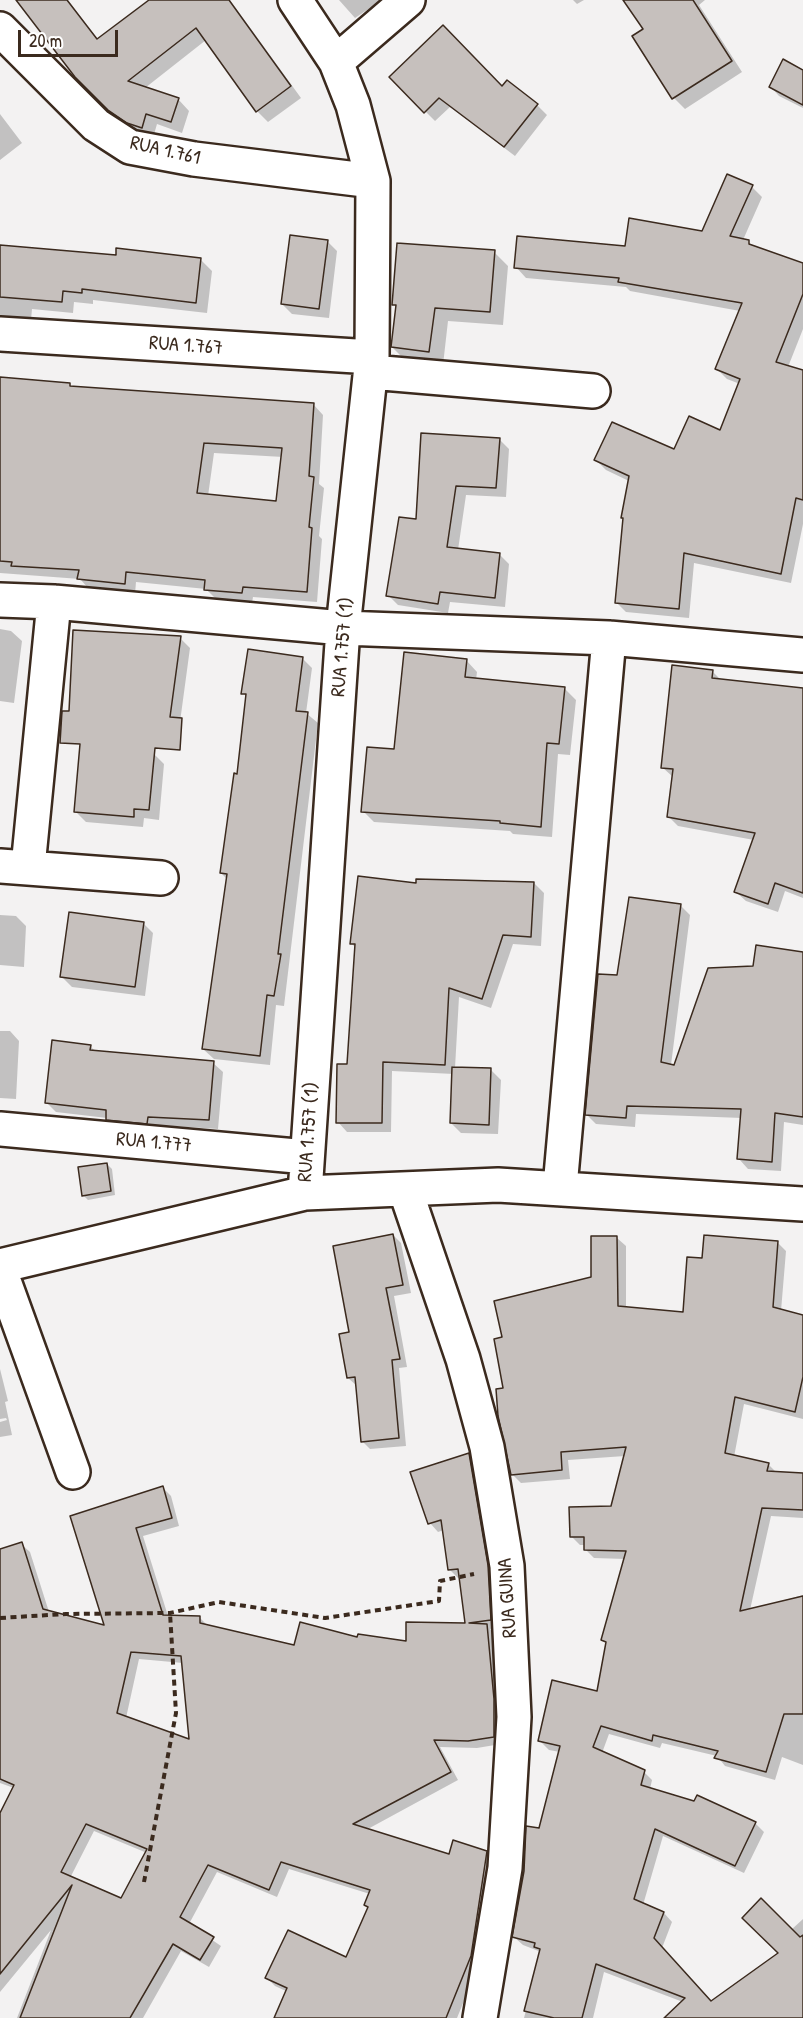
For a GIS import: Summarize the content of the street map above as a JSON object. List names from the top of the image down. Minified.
{"streets":{"street":["RUA 1.761","RUA 1.767","RUA 1.757 (1)","RUA 1.777","RUA GUINA"]},"crossings":[["RUA 1.761","RUA 1.757 (1)"],["RUA 1.767","RUA 1.757 (1)"],["RUA 1.757 (1)","RUA 1.777"]],"scale_bar":"20 m"}
